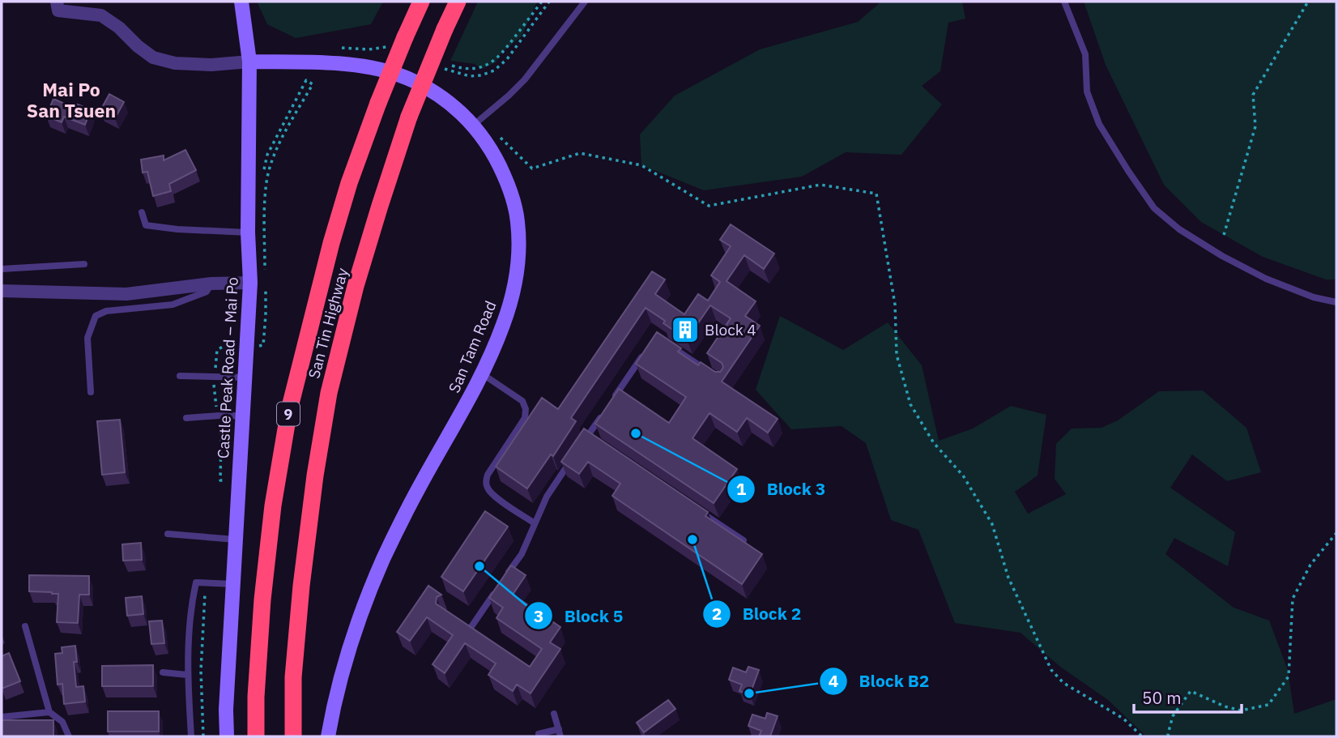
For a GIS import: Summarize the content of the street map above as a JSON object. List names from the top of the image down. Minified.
{"streets":{"highway":["San Tin Highway","9"],"street":["San Tam Road","Castle Peak Road – Mai Po"]},"crossings":[["San Tam Road","Castle Peak Road – Mai Po"]],"districts":["Mai Po San Tsuen"],"places":{"building":["Block 4"],"other":["Block 3","Block 2","Block 5","Block B2"]},"scale_bar":"50 m"}
